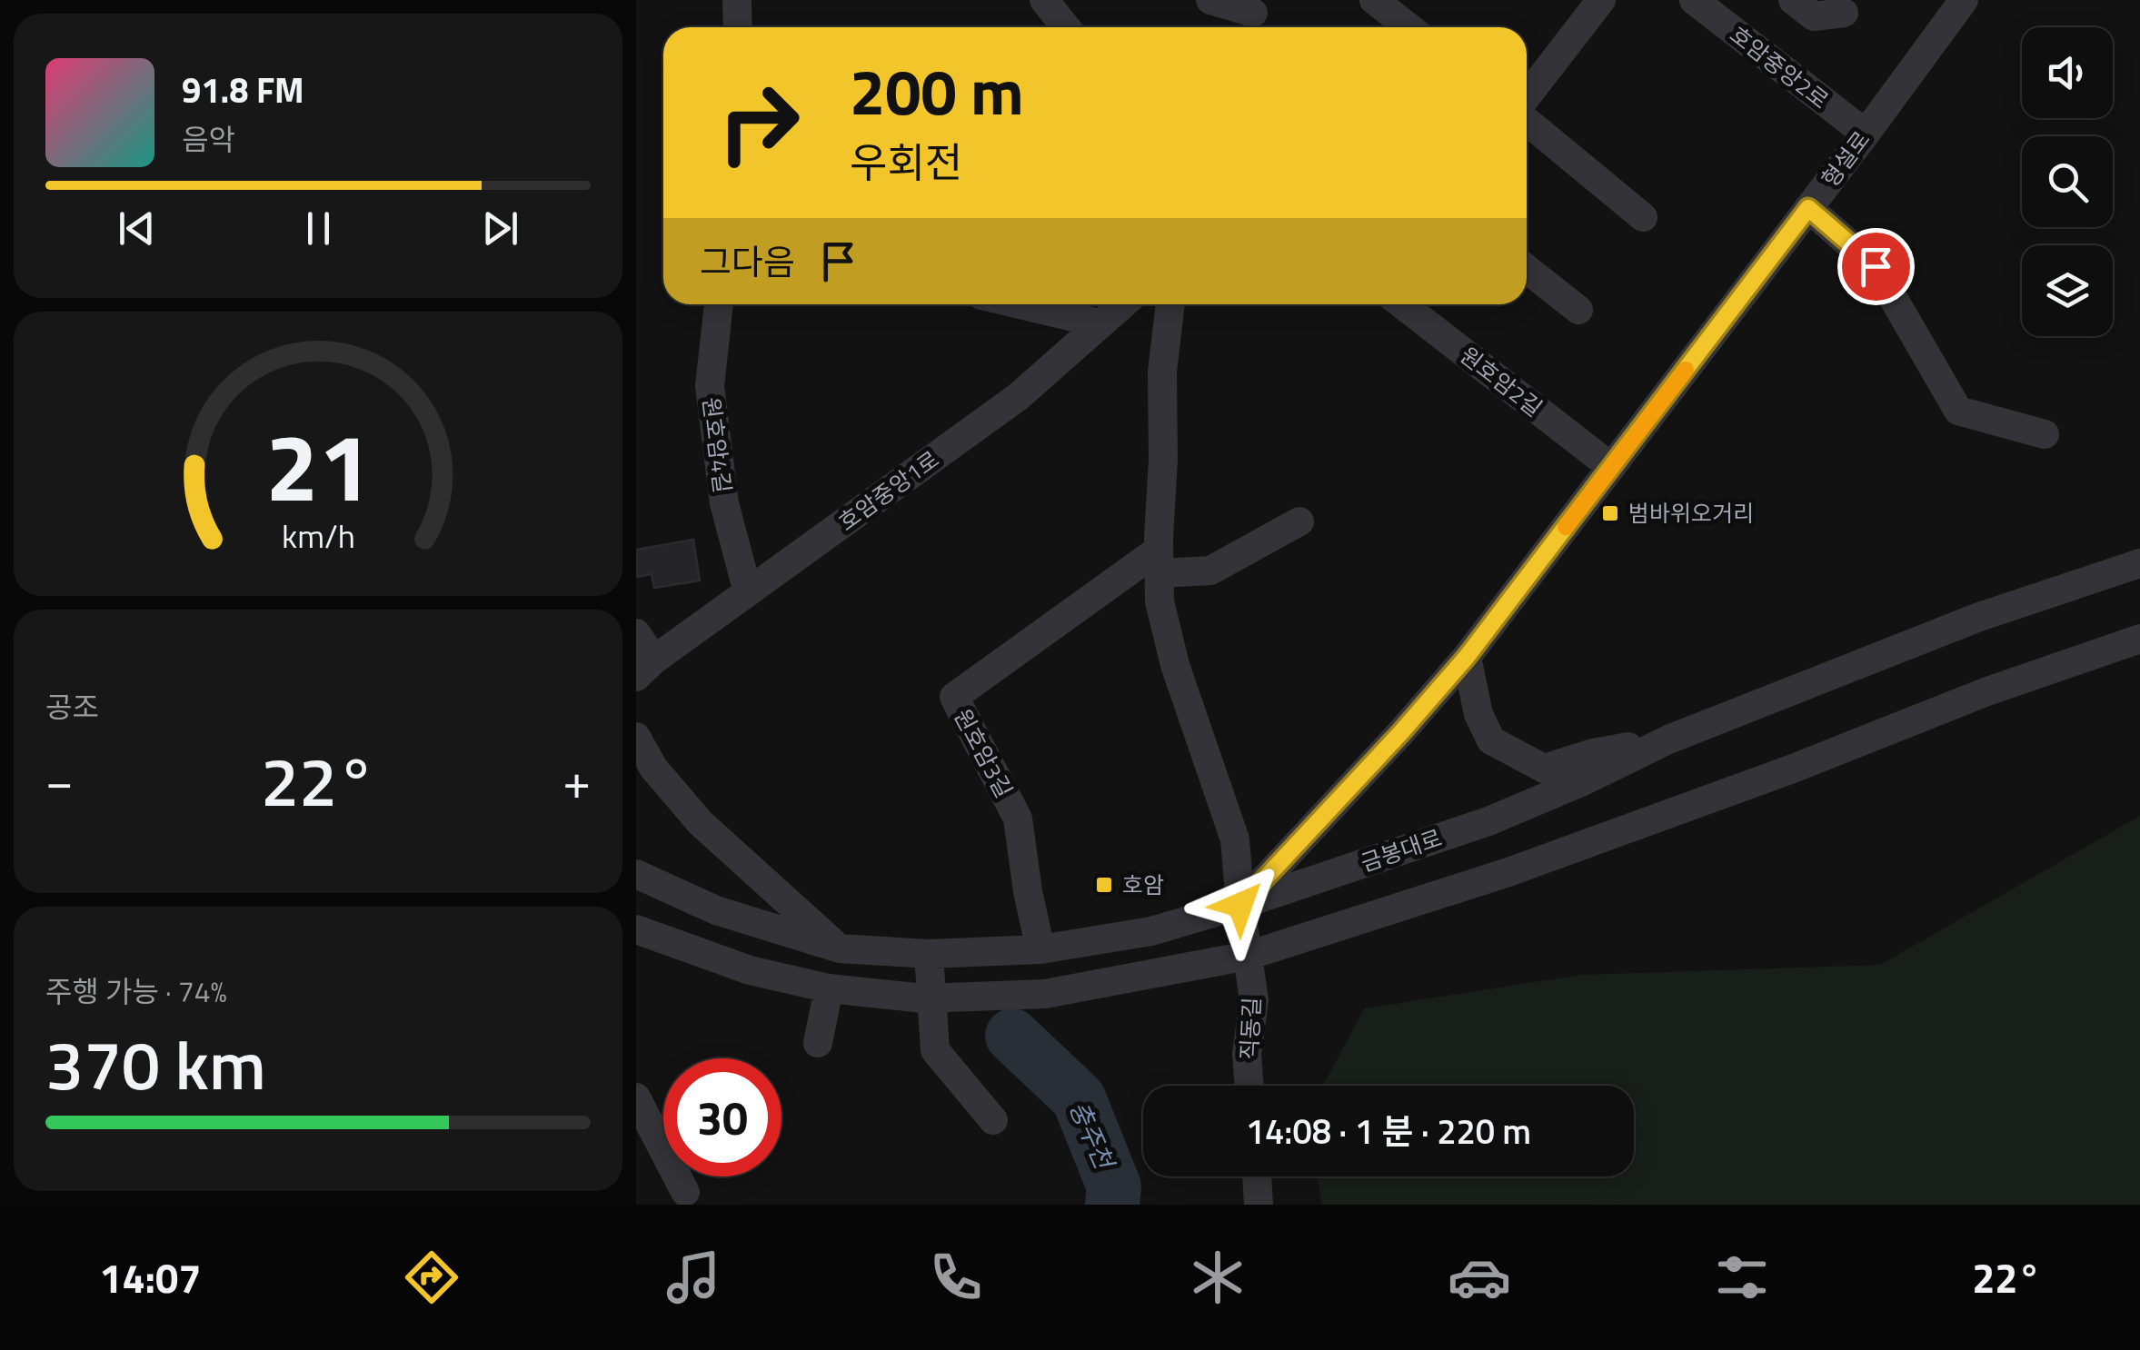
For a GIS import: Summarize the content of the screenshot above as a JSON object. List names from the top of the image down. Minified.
{"streets":{"street":["호암중앙2로","형설로","원호암2길","원호암4길","호암중앙1로","원호암3길","금봉대로","직동길"]},"crossings":[["호암중앙2로","형설로"],["형설로","원호암2길"],["형설로","금봉대로"],["형설로","직동길"],["원호암4길","호암중앙1로"],["원호암3길","금봉대로"],["금봉대로","직동길"]],"water":["충주천"],"places":{"transit":["범바위오거리","호암"]},"page":{"turn":["200 m","우회전"],"song":["91.8 FM","음악"],"then":"그다음","tile":["공조",["주행 가능 · 74%","370 km"]],"heat":["−","22°","+"],"limit":"30","trip":"14:08 · 1 분 · 220 m","tabs":["14:07","22°"],"gauge":["21","km/h"]}}
